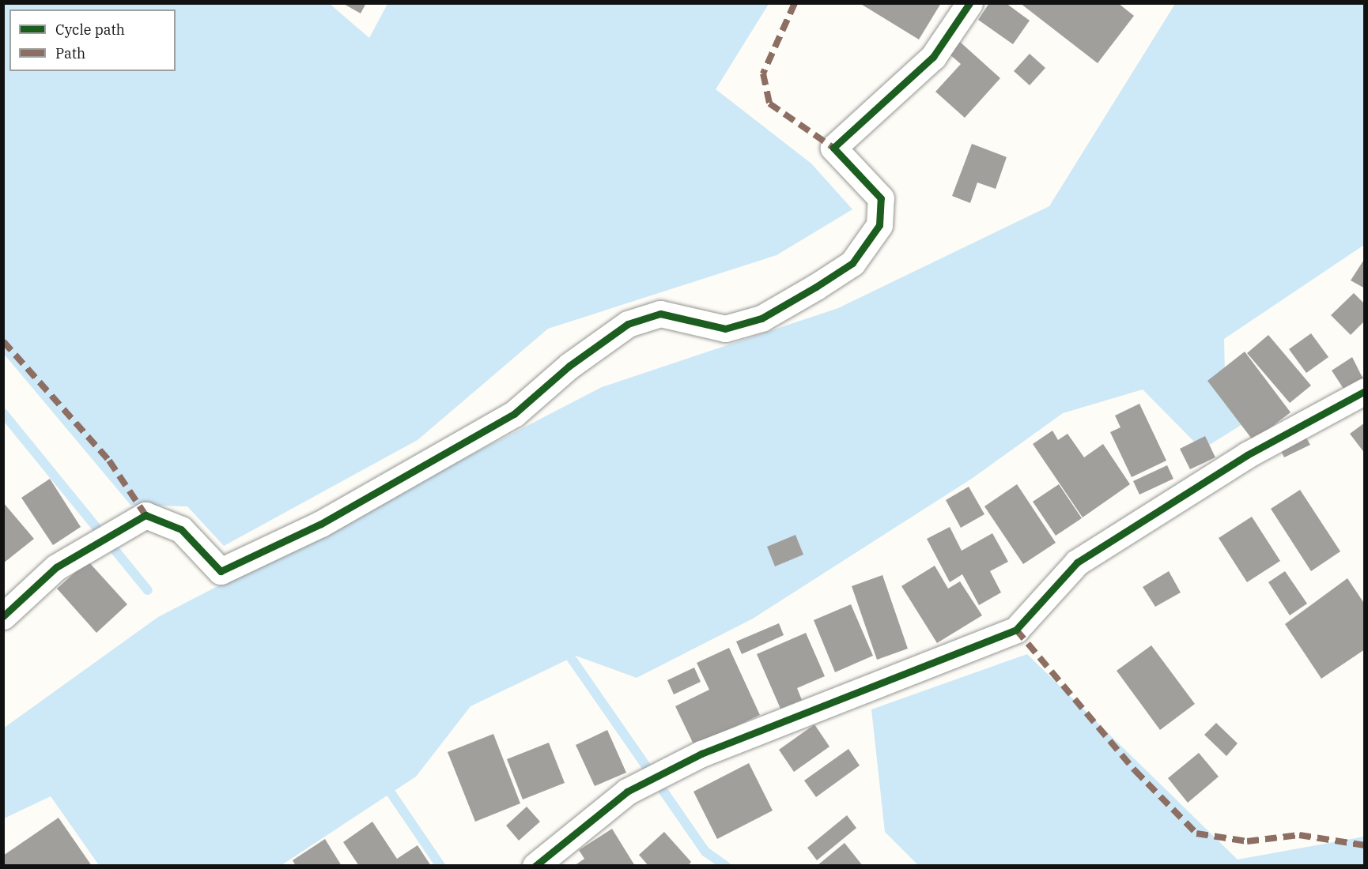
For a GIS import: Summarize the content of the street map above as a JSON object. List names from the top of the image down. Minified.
{"legend":["Cycle path","Path"]}
